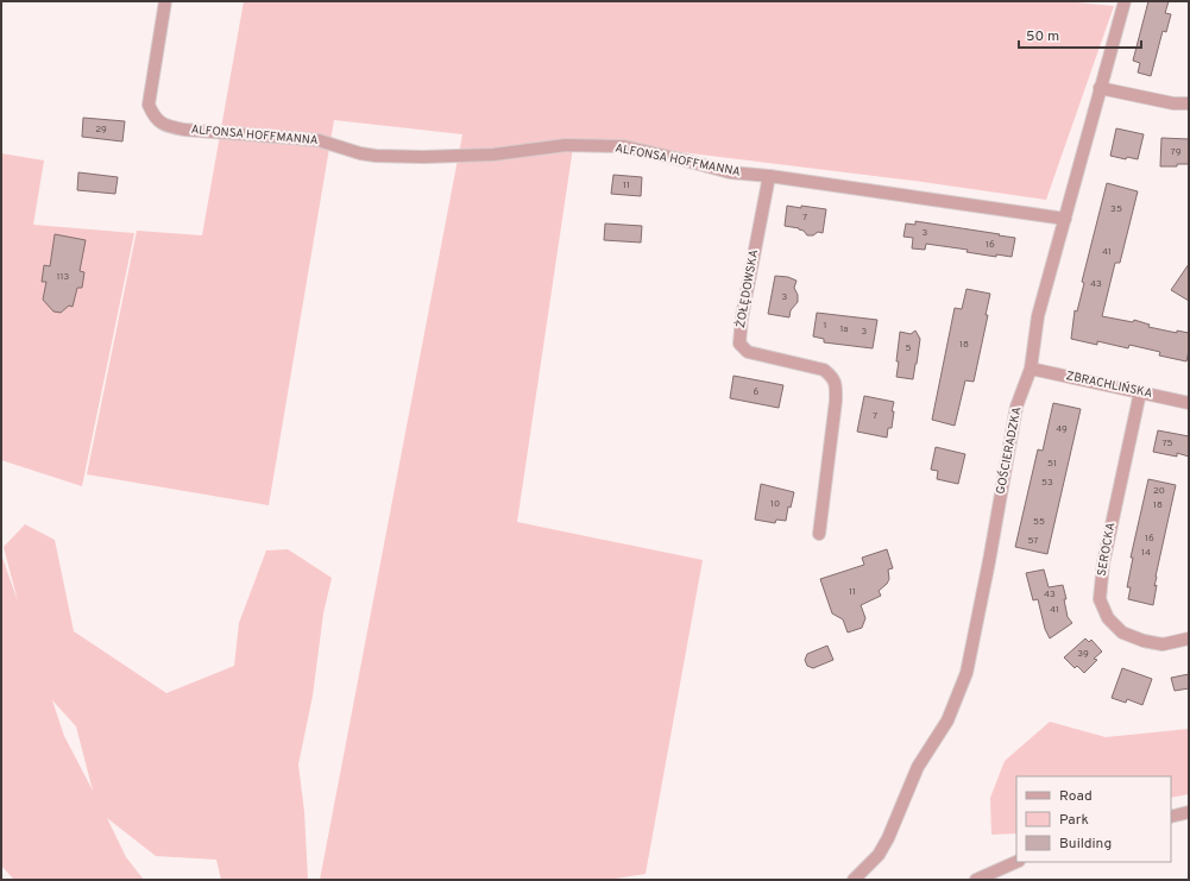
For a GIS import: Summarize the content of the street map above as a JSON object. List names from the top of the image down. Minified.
{"streets":{"street":["ALFONSA HOFFMANNA","ŻOŁĘDOWSKA","ZBRACHLIŃSKA","GOŚCIERADZKA","SEROCKA"]},"crossings":[["ALFONSA HOFFMANNA","ŻOŁĘDOWSKA"],["ALFONSA HOFFMANNA","GOŚCIERADZKA"],["ZBRACHLIŃSKA","GOŚCIERADZKA"],["ZBRACHLIŃSKA","SEROCKA"]],"house_numbers":["29","79","11","35","7","3","16","41","113","43","3","1","1a","3","18","5","6","7","49","75","51","53","20","10","18","55","16","57","14","11","43","41","39"],"legend":["Road","Park","Building"],"scale_bar":"50 m"}
